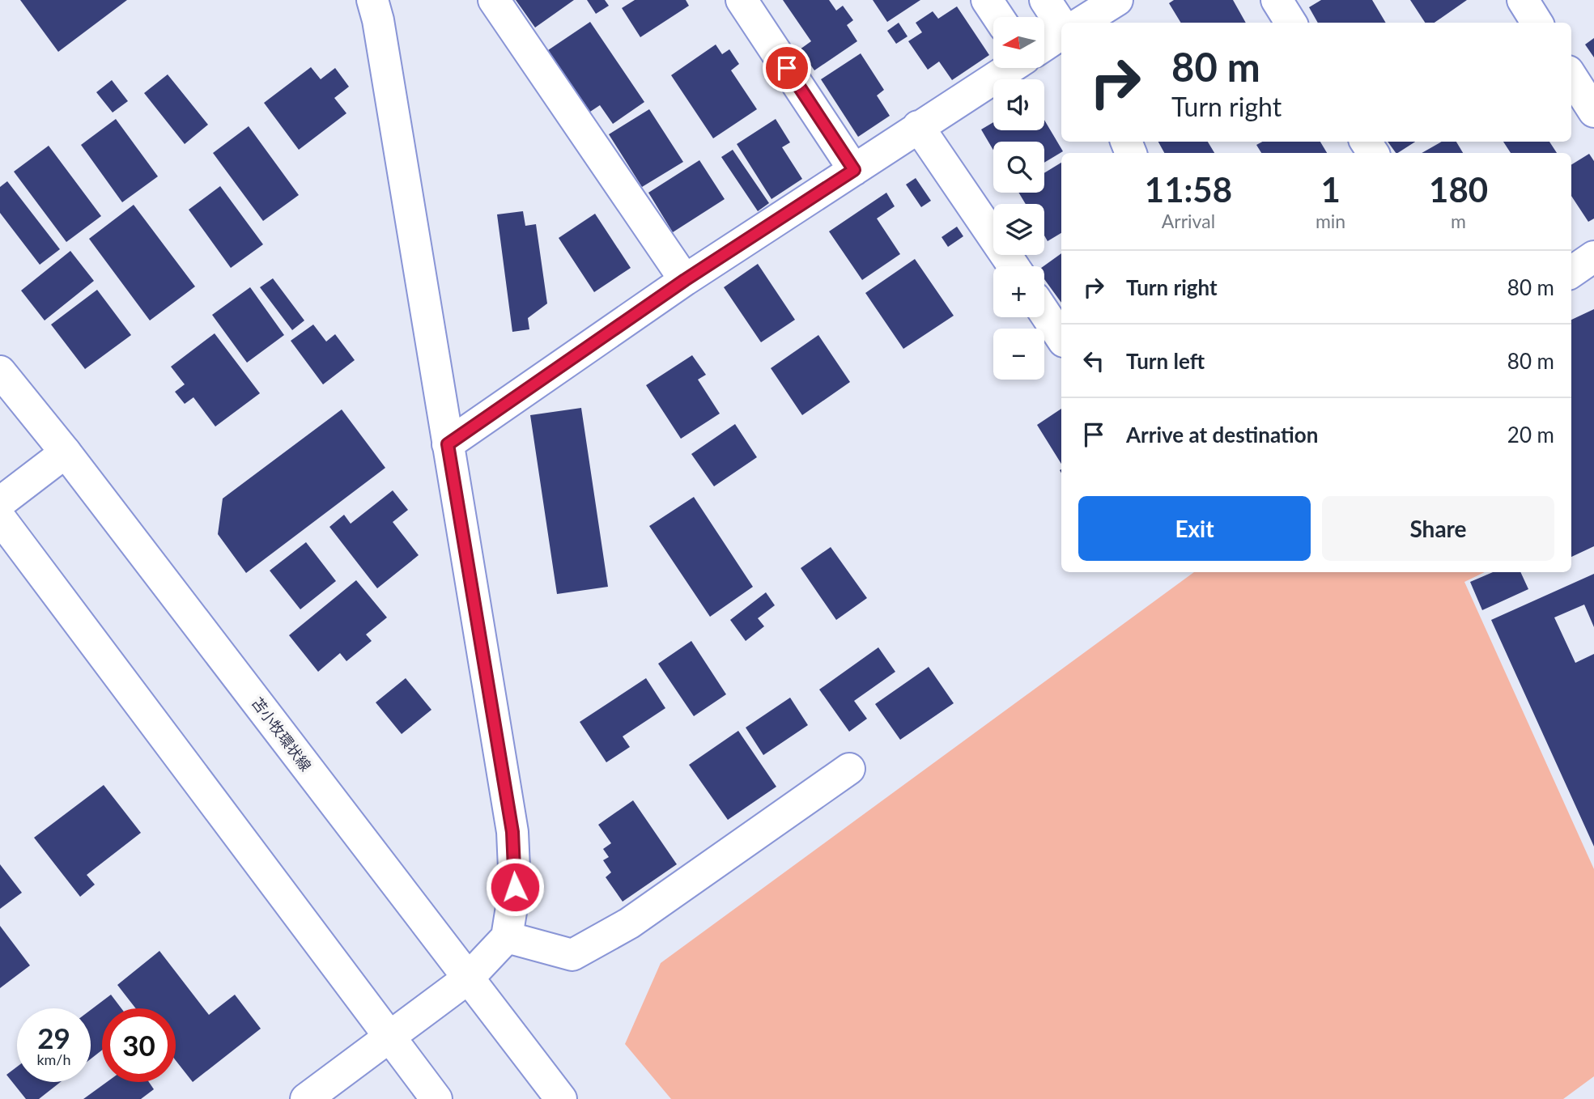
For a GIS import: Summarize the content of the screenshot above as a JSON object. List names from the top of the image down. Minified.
{"streets":{"street":["苫小牧環状線"]},"north":"left","page":{"map_buttons":["+","−"],"turn":["80 m","Turn right"],"eta":["11:58","Arrival","1","min","180","m"],"list":[{"name":"Turn right","value":"80 m"},{"name":"Turn left","value":"80 m"},{"name":"Arrive at destination","value":"20 m"}],"buttons":["Exit","Share"],"speed":"29 km/h","limit":"30"}}
